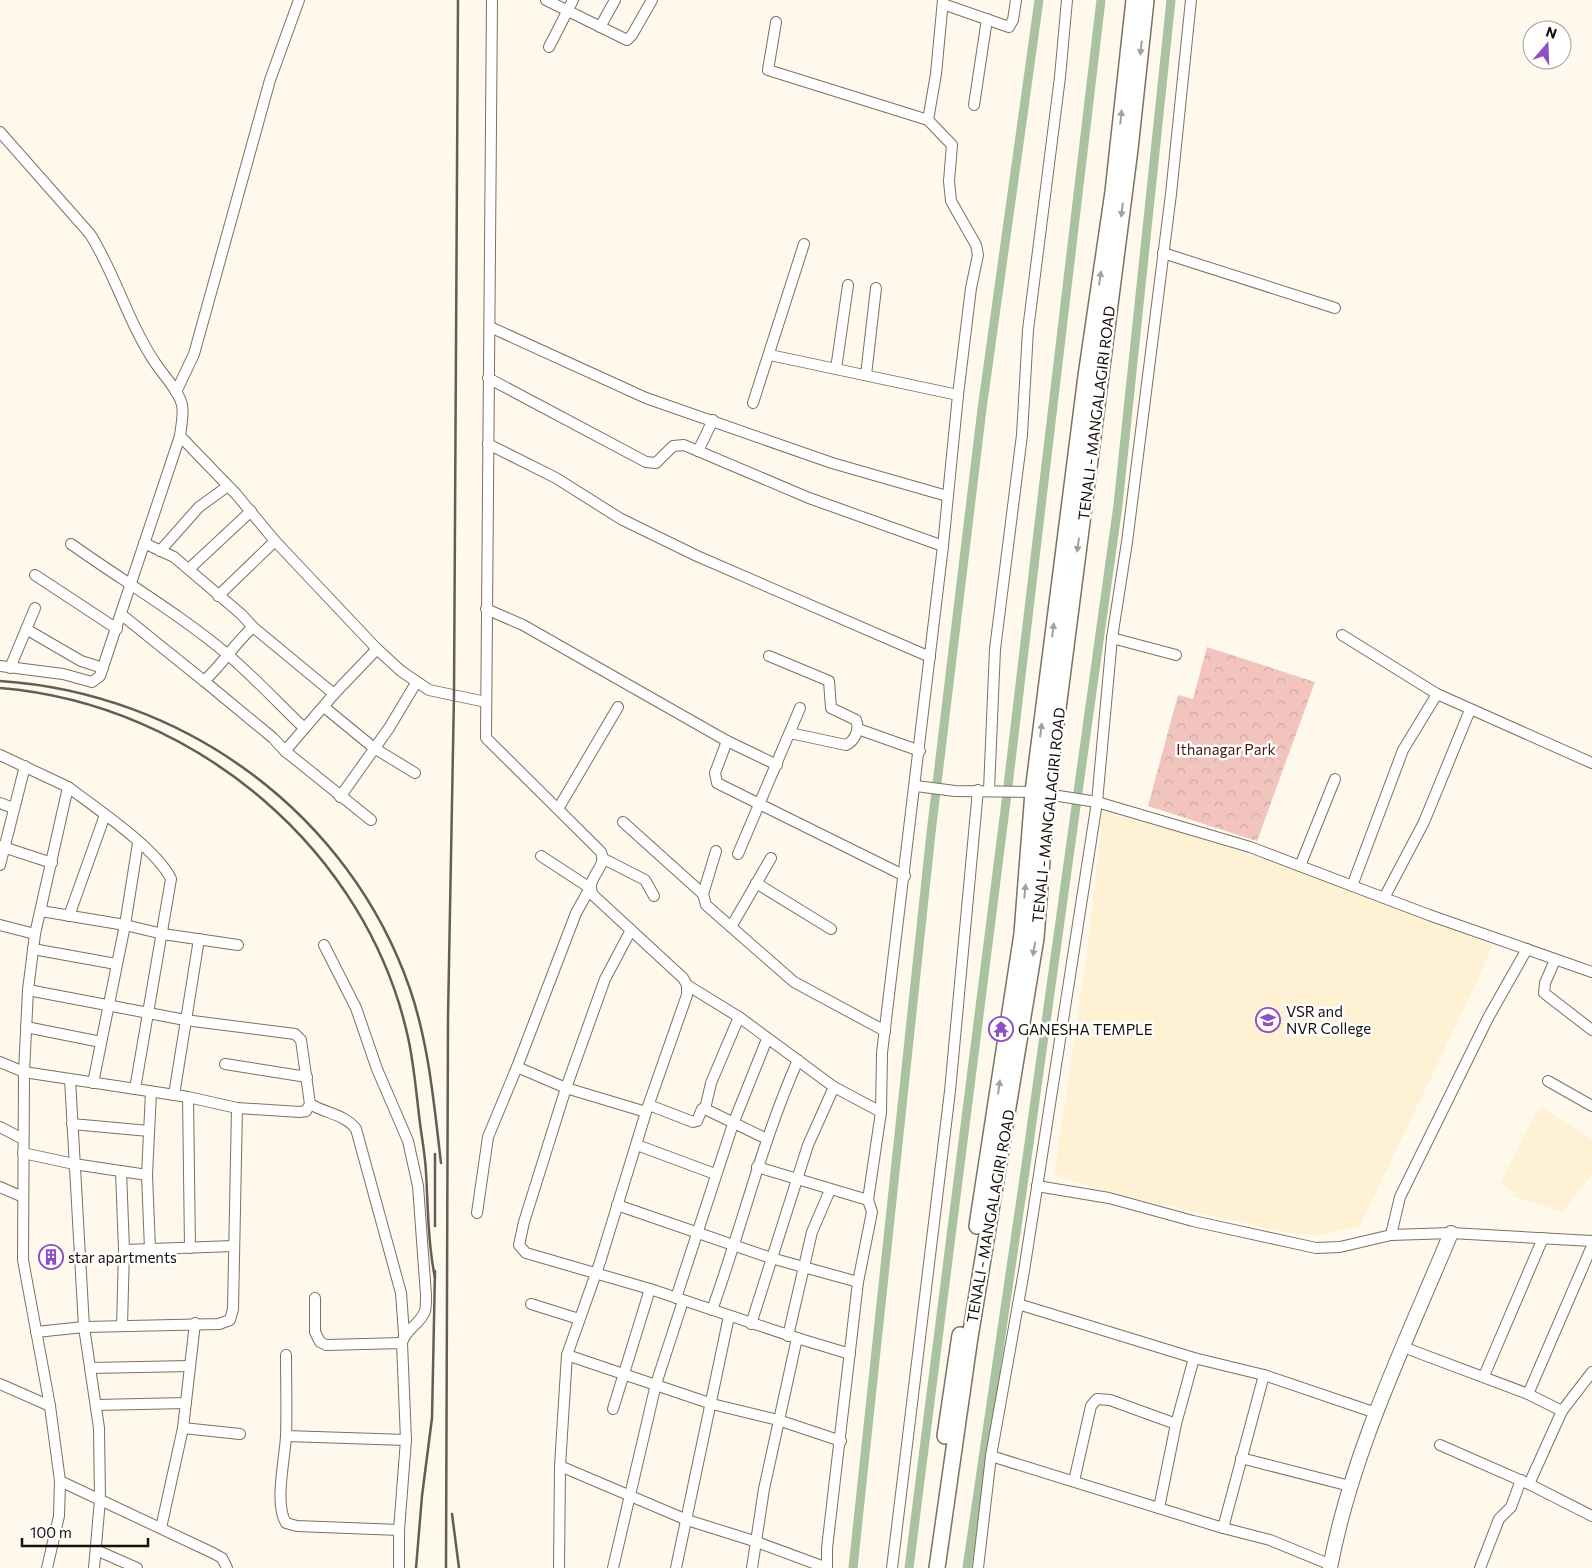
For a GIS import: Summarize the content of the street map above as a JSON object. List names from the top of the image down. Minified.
{"streets":{"main road":["TENALI - MANGALAGIRI ROAD"]},"parks":["Ithanagar Park"],"places":{"school or university":["VSR and NVR College"],"temple":["GANESHA TEMPLE"],"building":["star apartments"]},"scale_bar":"100 m","north":"top"}
